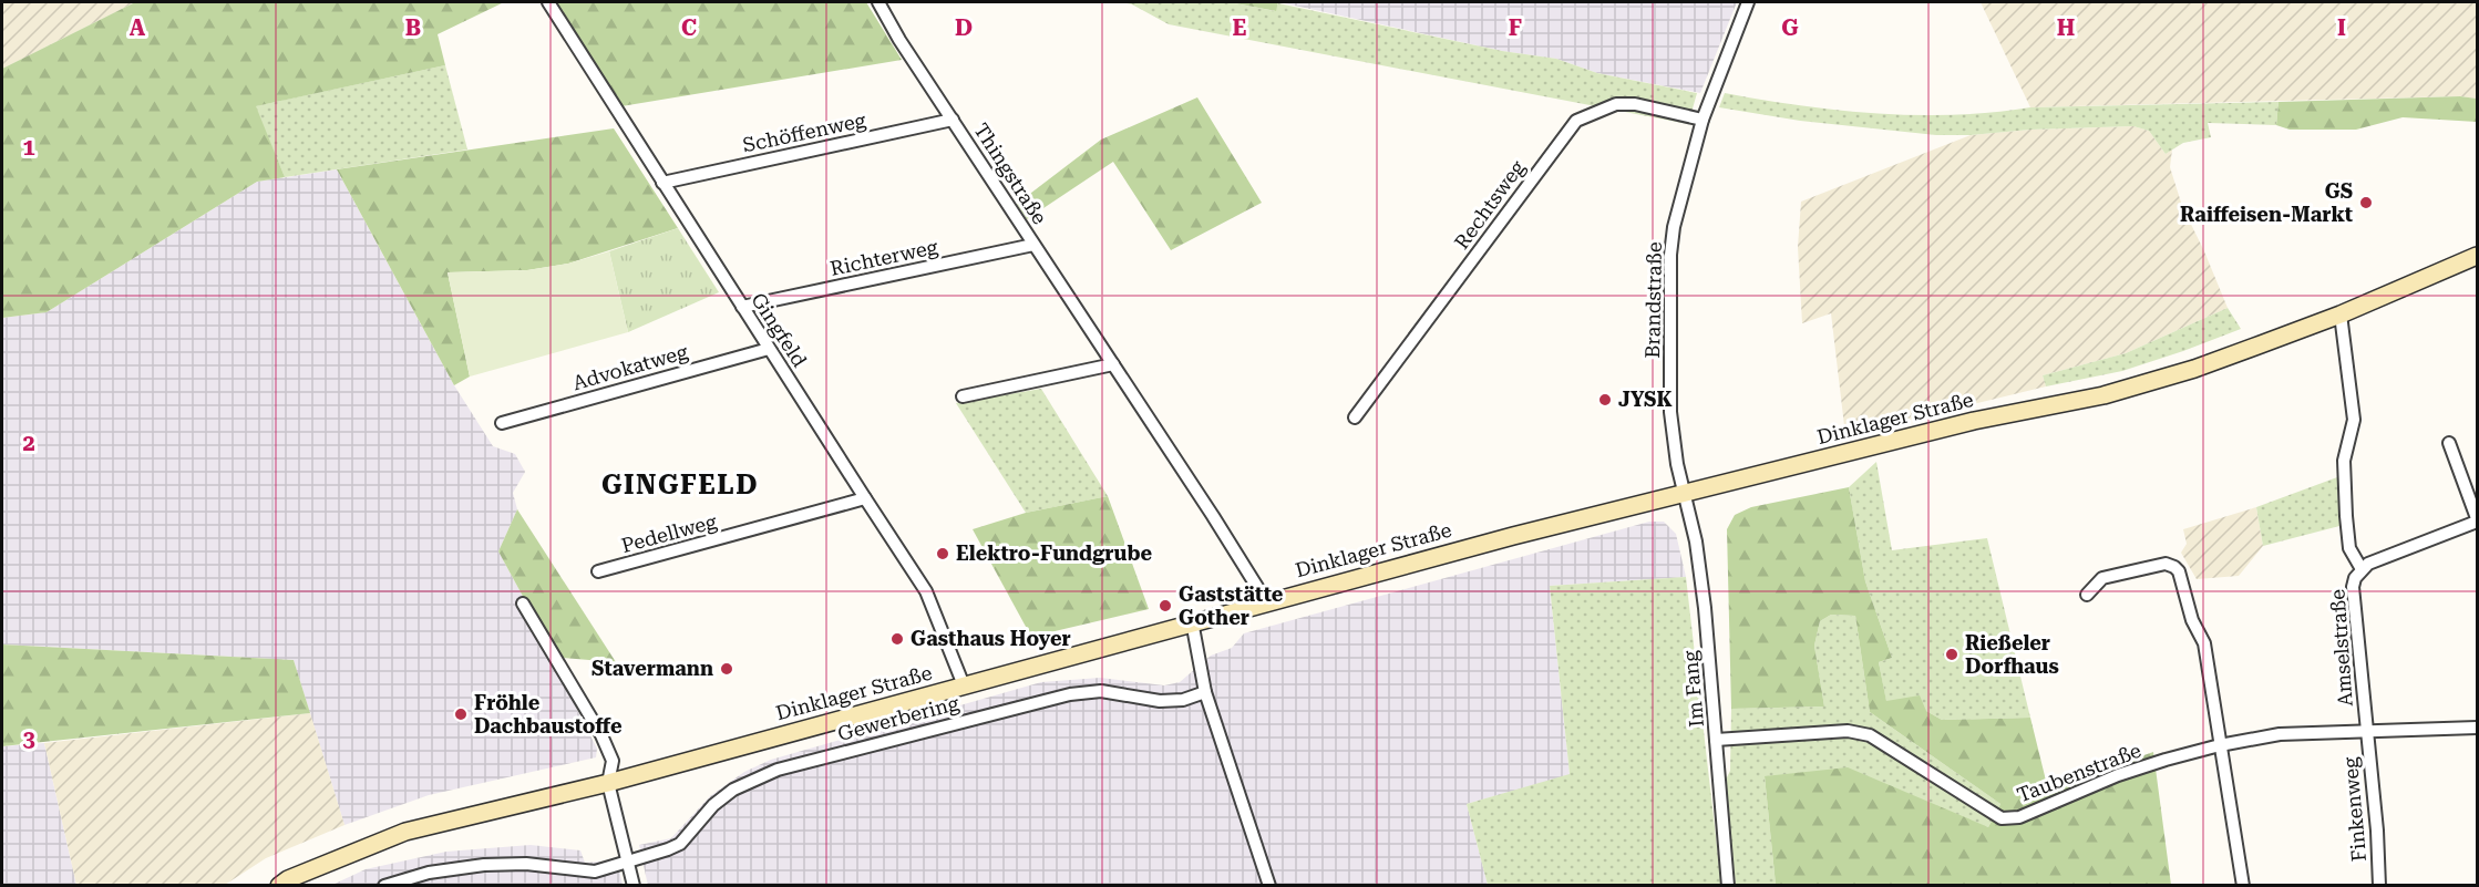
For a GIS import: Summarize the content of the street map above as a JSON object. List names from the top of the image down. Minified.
{"streets":{"main road":["Dinklager Straße"],"street":["Schöffenweg","Thingstraße","Rechtsweg","Richterweg","Brandstraße","Gingfeld","Advokatweg","Pedellweg","Amselstraße","Im Fang","Gewerbering","Taubenstraße","Finkenweg"]},"crossings":[["Schöffenweg","Thingstraße"],["Schöffenweg","Gingfeld"],["Thingstraße","Richterweg"],["Thingstraße","Dinklager Straße"],["Rechtsweg","Brandstraße"],["Richterweg","Gingfeld"],["Brandstraße","Dinklager Straße"],["Brandstraße","Im Fang"],["Gingfeld","Advokatweg"],["Gingfeld","Dinklager Straße"],["Gingfeld","Pedellweg"],["Dinklager Straße","Im Fang"],["Amselstraße","Taubenstraße"],["Amselstraße","Finkenweg"],["Im Fang","Taubenstraße"],["Taubenstraße","Finkenweg"]],"districts":["GINGFELD"],"places":["GS Raiffeisen-Markt","JYSK","Elektro-Fundgrube","Gaststätte Gother","Gasthaus Hoyer","Rießeler Dorfhaus","Stavermann","Fröhle Dachbaustoffe"],"grid":{"columns":["A","B","C","D","E","F","G","H","I"],"rows":["1","2","3"]}}
